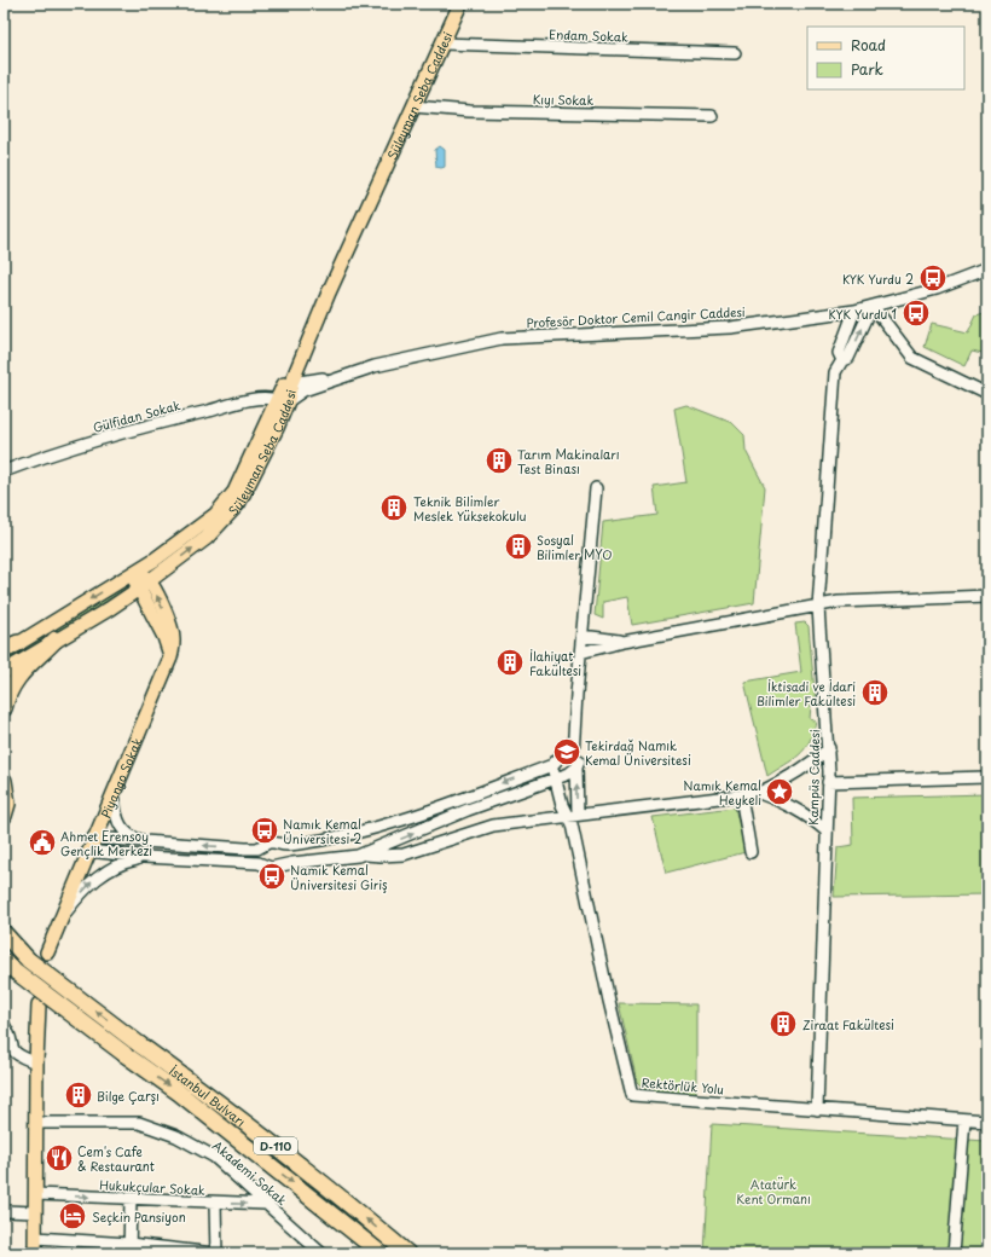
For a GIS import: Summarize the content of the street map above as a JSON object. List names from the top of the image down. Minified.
{"streets":{"highway":["İstanbul Bulvarı","D-110"],"main road":["Süleyman Seba Caddesi","Piyango Sokak"],"street":["Endam Sokak","Kıyı Sokak","Profesör Doktor Cemil Cangir Caddesi","Gülfidan Sokak","Kampüs Caddesi","Rektörlük Yolu","Akademi Sokak","Hukukçular Sokak"]},"crossings":[["Endam Sokak","Süleyman Seba Caddesi"],["Süleyman Seba Caddesi","Kıyı Sokak"],["Süleyman Seba Caddesi","Profesör Doktor Cemil Cangir Caddesi"],["Süleyman Seba Caddesi","Gülfidan Sokak"],["Süleyman Seba Caddesi","Piyango Sokak"],["Profesör Doktor Cemil Cangir Caddesi","Gülfidan Sokak"],["Kampüs Caddesi","Rektörlük Yolu"],["Akademi Sokak","Hukukçular Sokak"]],"parks":["Atatürk Kent Ormanı"],"places":{"bus stop":["KYK Yurdu 2","KYK Yurdu 1","Namık Kemal Üniversitesi 2","Namık Kemal Üniversitesi Giriş"],"building":["Tarım Makinaları Test Binası","Teknik Bilimler Meslek Yüksekokulu","Sosyal Bilimler MYO","İlahiyat Fakültesi","İktisadi ve İdari Bilimler Fakültesi","Ziraat Fakültesi","Bilge Çarşı"],"school or university":["Tekirdağ Namık Kemal Üniversitesi"],"place":["Namık Kemal Heykeli"],"public building":["Ahmet Erensoy Gençlik Merkezi"],"restaurant":["Cem's Cafe & Restaurant"],"hotel":["Seçkin Pansiyon"]},"legend":["Road","Park"]}
